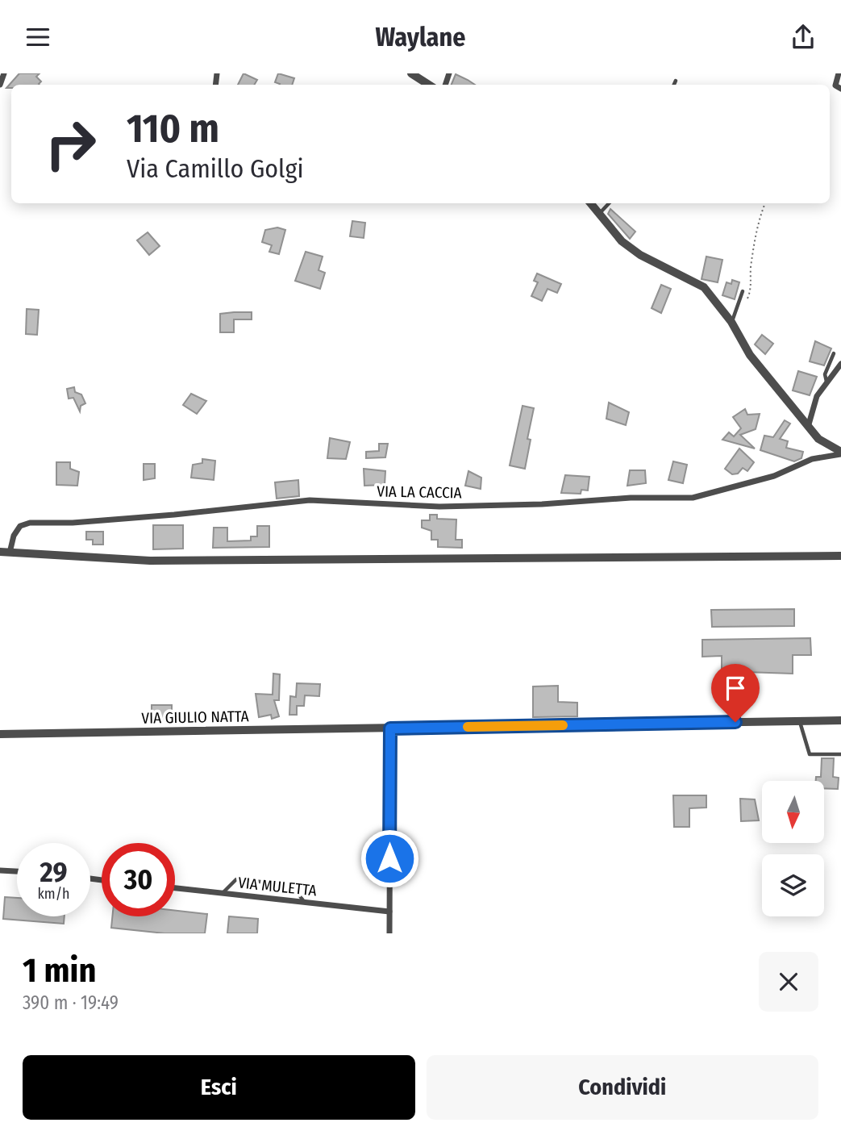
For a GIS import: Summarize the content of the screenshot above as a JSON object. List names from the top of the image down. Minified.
{"streets":{"street":["VIA LA CACCIA","VIA GIULIO NATTA","VIA MULETTA"]},"north":"bottom","page":{"header":"Waylane","turn":["110 m","Via Camillo Golgi"],"speed":"29 km/h","limit":"30","heading":["1 min","390 m · 19:49"],"buttons":["Esci","Condividi"]}}
